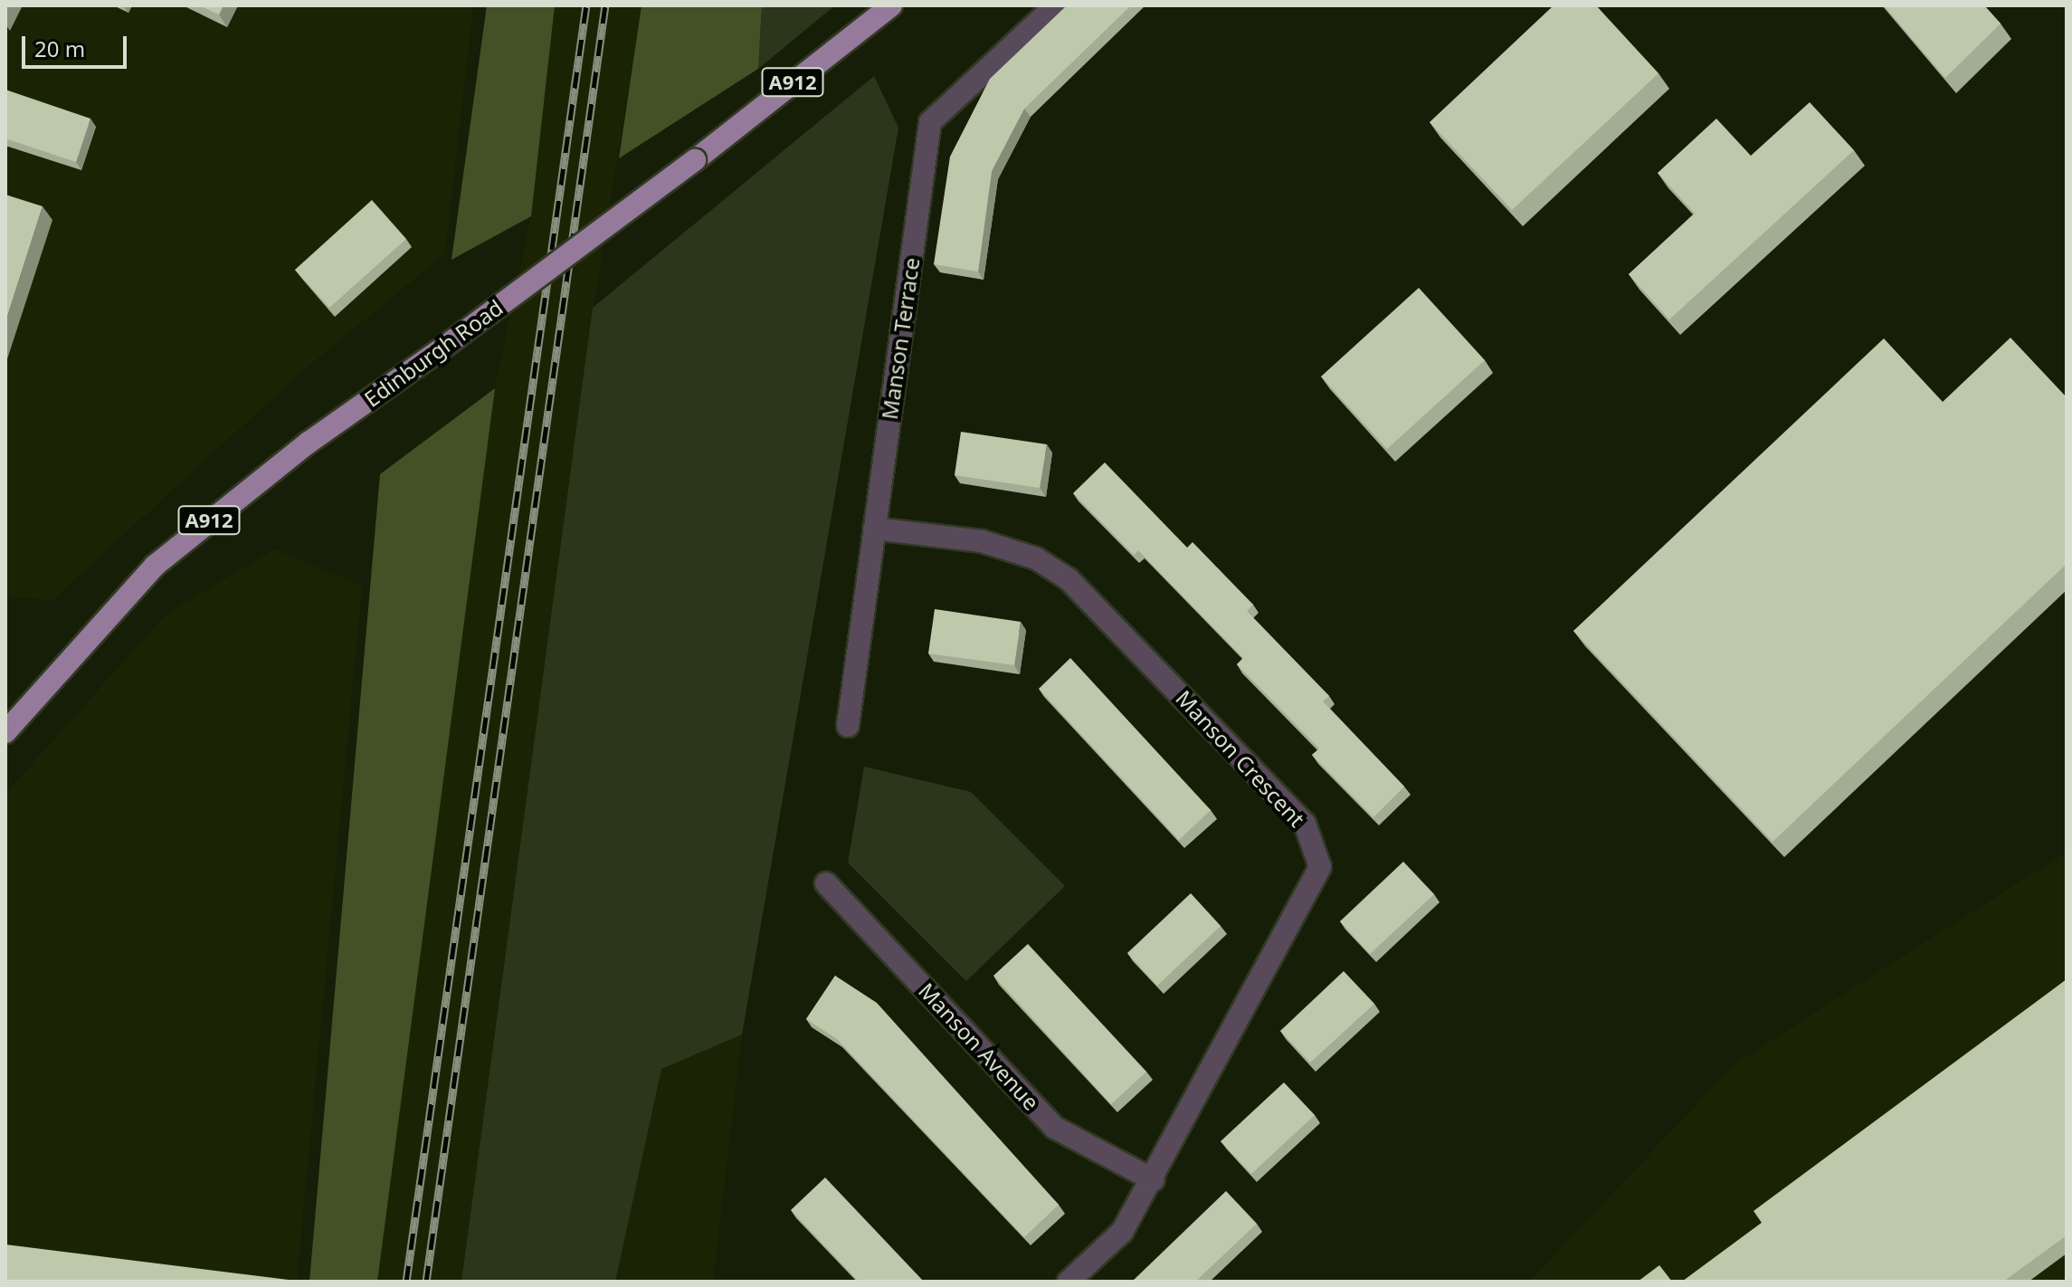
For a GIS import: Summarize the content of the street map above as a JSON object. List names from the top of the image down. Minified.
{"streets":{"main road":["A912","Edinburgh Road"],"street":["Manson Terrace","Manson Crescent","Manson Avenue"]},"crossings":[["Manson Terrace","Manson Crescent"],["Manson Crescent","Manson Avenue"]],"scale_bar":"20 m"}
